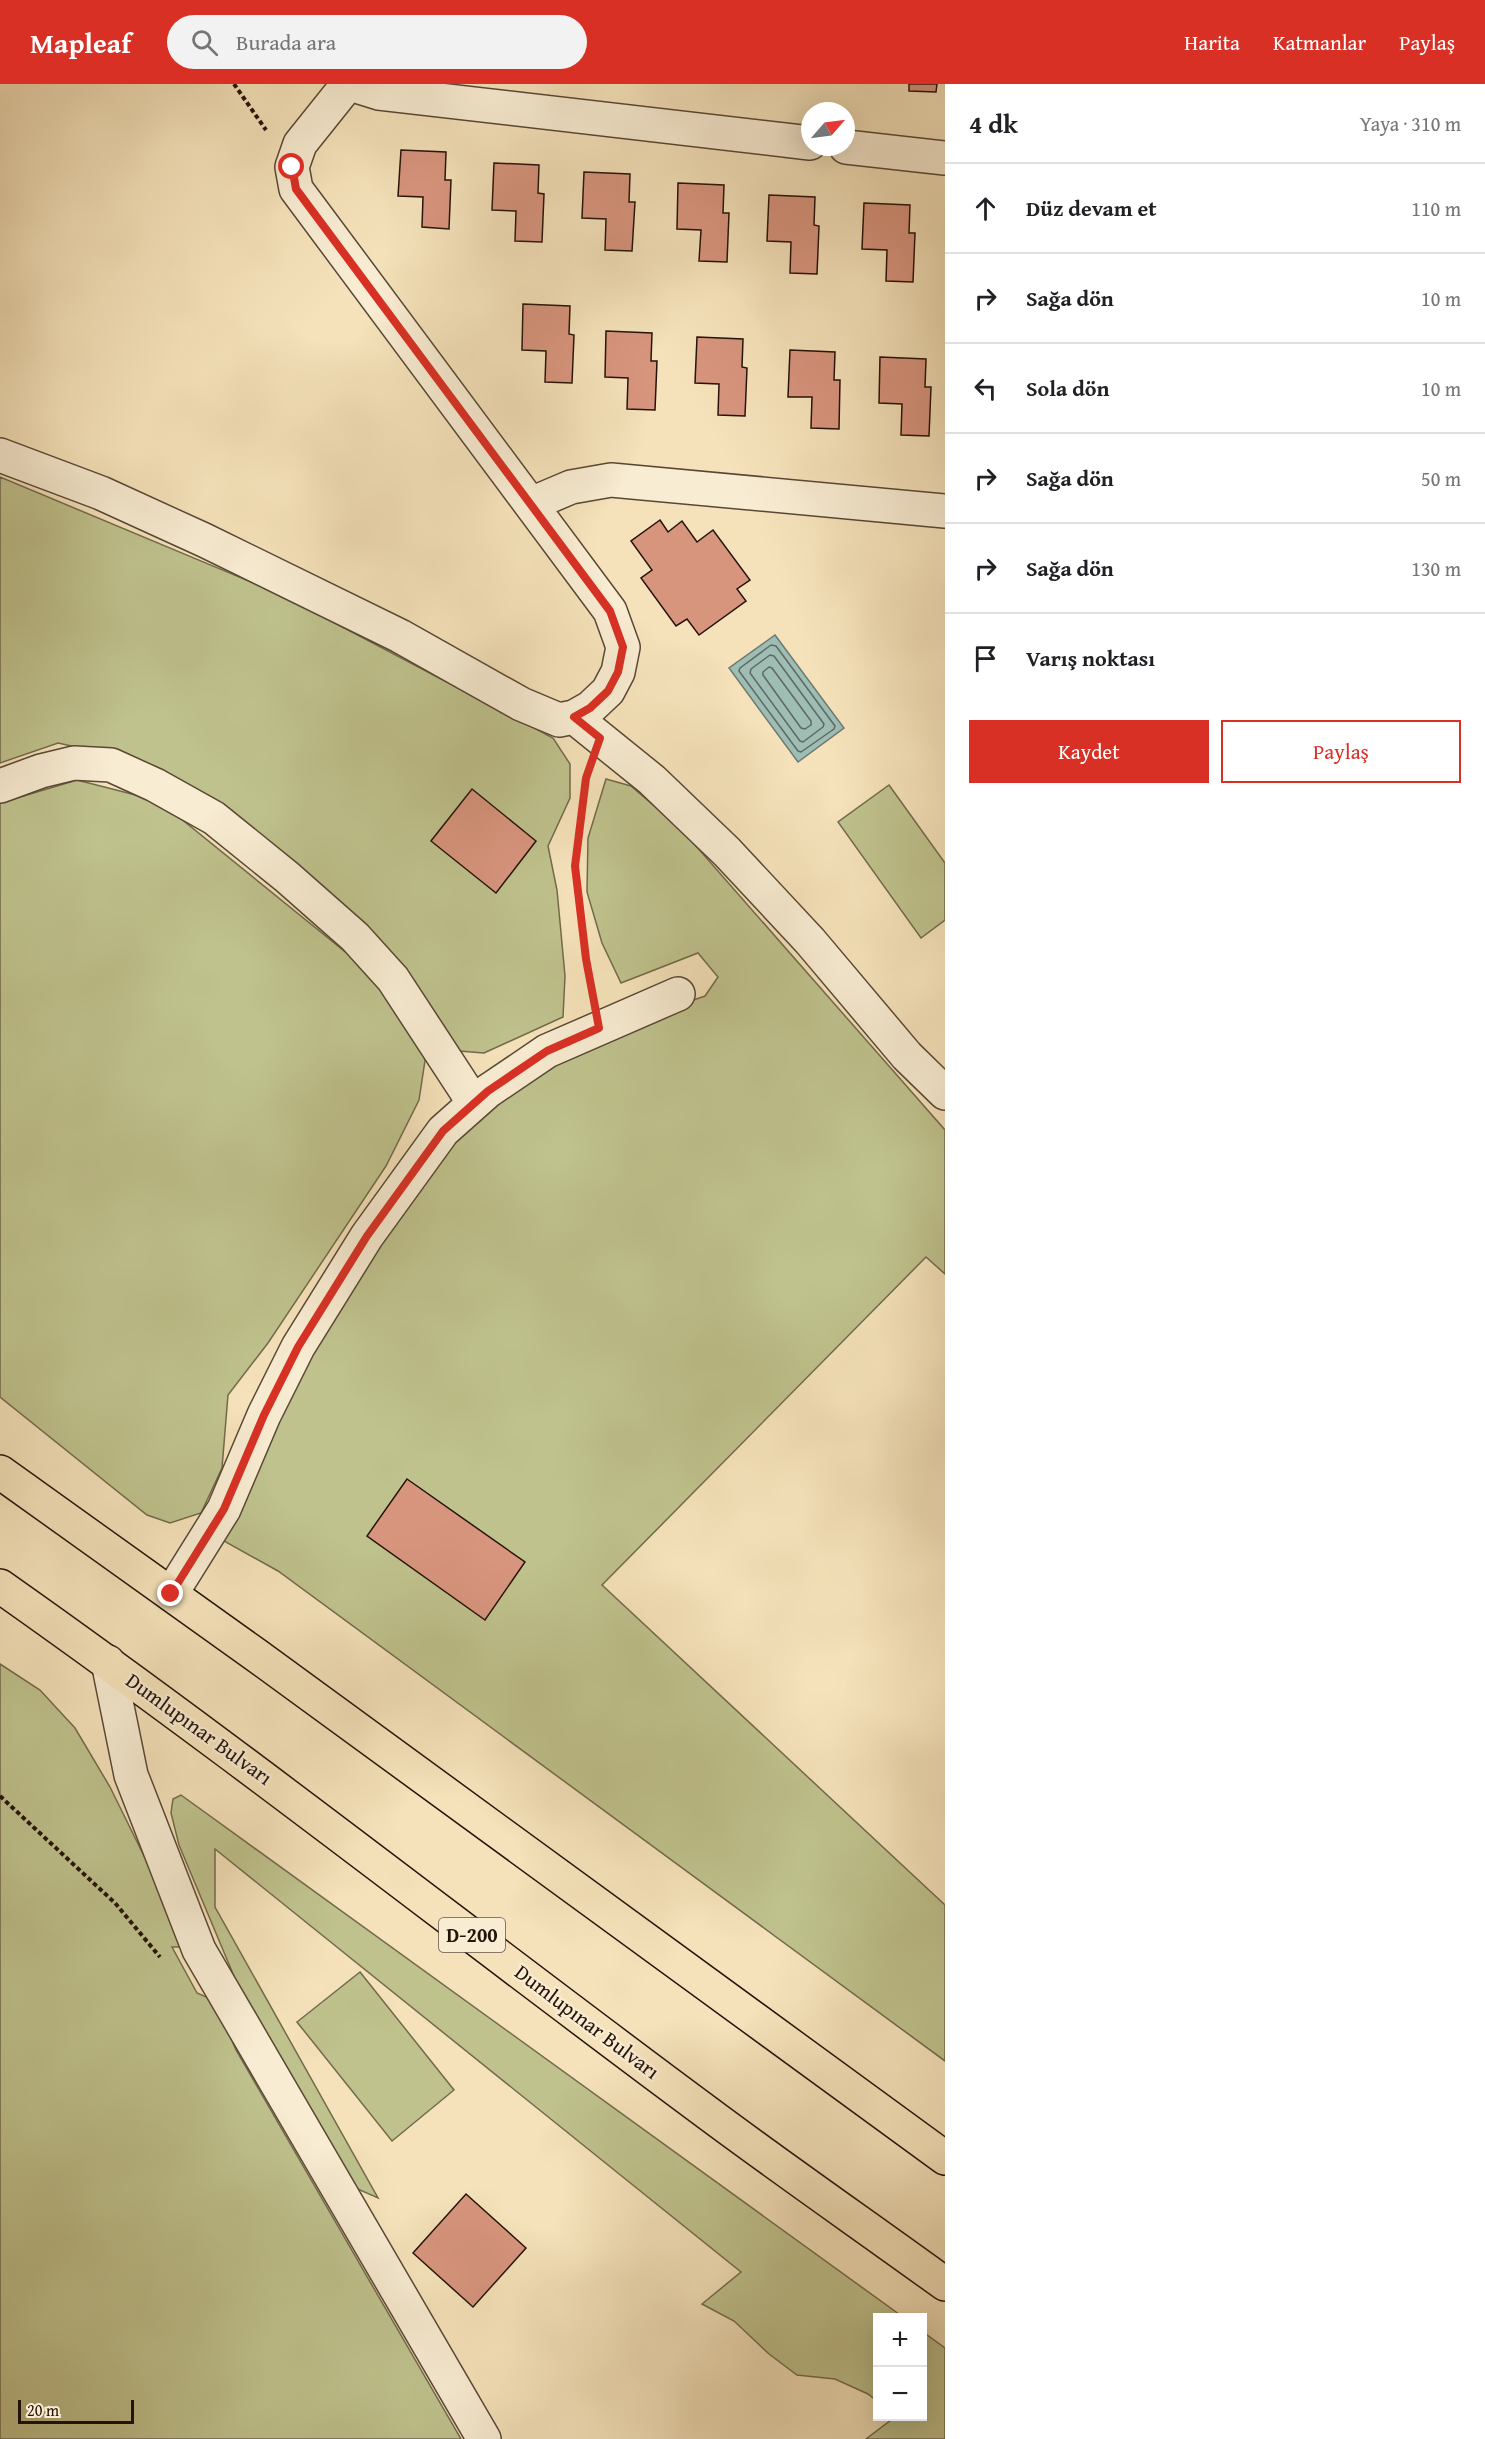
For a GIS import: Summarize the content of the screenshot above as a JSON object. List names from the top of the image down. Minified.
{"streets":{"highway":["Dumlupınar Bulvarı","D-200"]},"scale_bar":"20 m","north":"top right","page":{"header":"Mapleaf","search":"Burada ara","nav":["Harita","Katmanlar","Paylaş"],"heading":["4 dk","Yaya · 310 m"],"list":[["Düz devam et","110 m"],["Sağa dön","10 m"],["Sola dön","10 m"],["Sağa dön","50 m"],["Sağa dön","130 m"],"Varış noktası"],"buttons":["Kaydet","Paylaş"],"map_buttons":["+","−"],"scale":"20 m"}}
